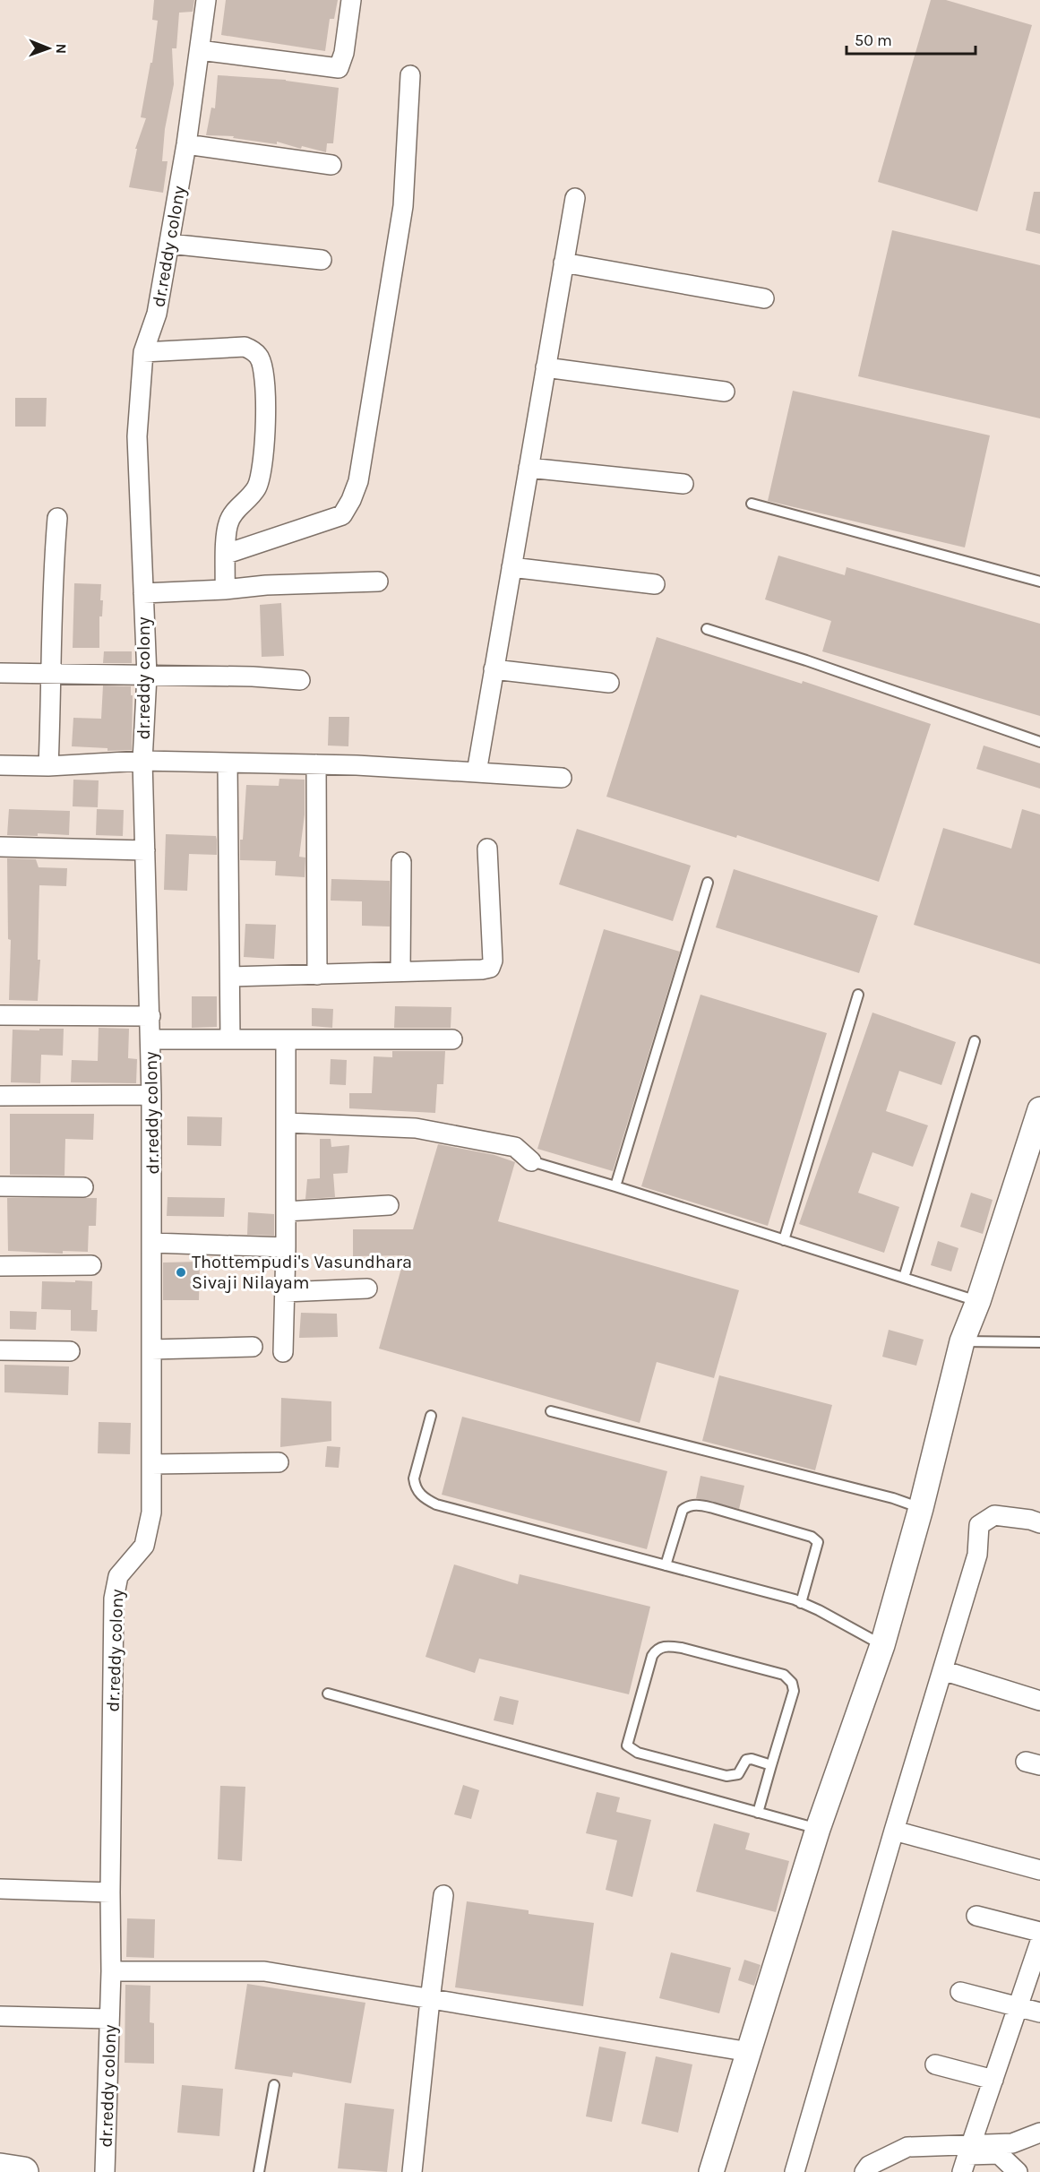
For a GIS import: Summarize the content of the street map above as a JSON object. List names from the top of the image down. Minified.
{"streets":{"street":["dr.reddy colony"]},"places":["Thottempudi's Vasundhara Sivaji Nilayam"],"scale_bar":"50 m","north":"right"}
